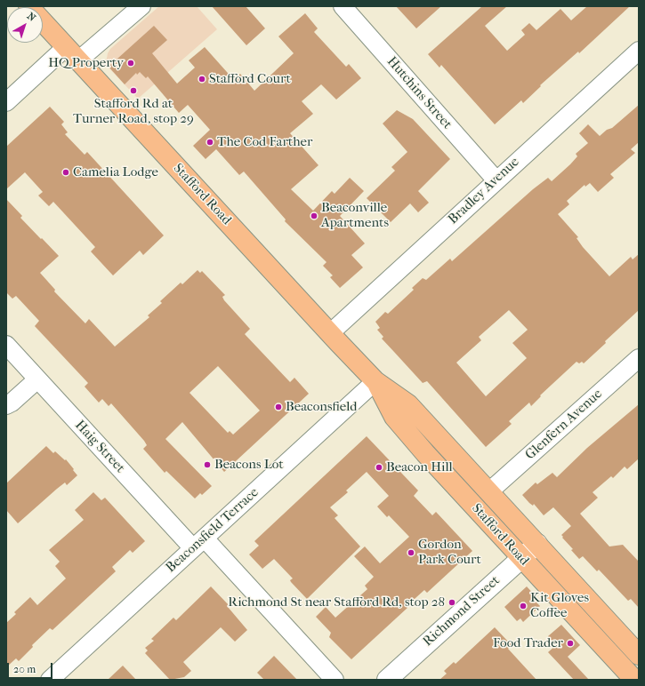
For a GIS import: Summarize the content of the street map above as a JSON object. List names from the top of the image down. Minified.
{"streets":{"highway":["Stafford Road"],"street":["Hutchins Street","Bradley Avenue","Glenfern Avenue","Haig Street","Beaconsfield Terrace","Richmond Street"]},"crossings":[["Hutchins Street","Bradley Avenue"],["Bradley Avenue","Stafford Road"],["Stafford Road","Glenfern Avenue"],["Stafford Road","Beaconsfield Terrace"],["Stafford Road","Richmond Street"],["Haig Street","Beaconsfield Terrace"]],"places":["HQ Property","Stafford Court","Stafford Rd at Turner Road, stop 29","The Cod Farther","Camelia Lodge","Beaconville Apartments","Beaconsfield","Beacons Lot","Beacon Hill","Gordon Park Court","Richmond St near Stafford Rd, stop 28","Kit Gloves Coffee","Food Trader"],"scale_bar":"20 m","north":"top right"}
